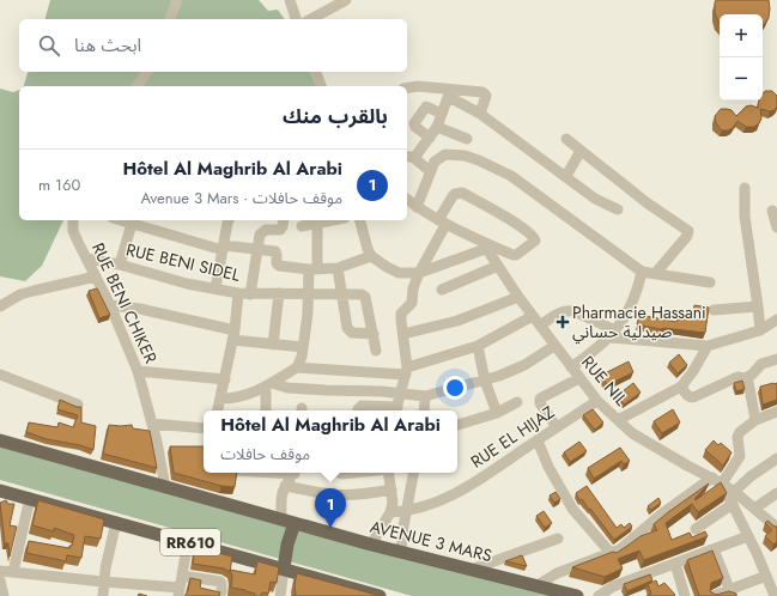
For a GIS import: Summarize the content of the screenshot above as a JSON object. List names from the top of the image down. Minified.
{"streets":{"main road":["AVENUE 3 MARS","RR610"],"street":["RUE BENI SIDEL","RUE BENI CHIKER","RUE NIL","RUE EL HIJAZ"]},"crossings":[["RUE BENI SIDEL","RUE BENI CHIKER"],["RUE BENI CHIKER","AVENUE 3 MARS"],["RUE NIL","RUE EL HIJAZ"]],"places":{"health":["Pharmacie Hassani صيدلية حساني"]},"page":{"map_buttons":["+","−"],"search":"ابحث هنا","heading":"بالقرب منك","list":[{"mark":"1","name":"Hôtel Al Maghrib Al Arabi","note":"موقف حافلات · Avenue 3 Mars","value":"160 m"}],"popup":["Hôtel Al Maghrib Al Arabi","موقف حافلات"],"pins":"1"}}
